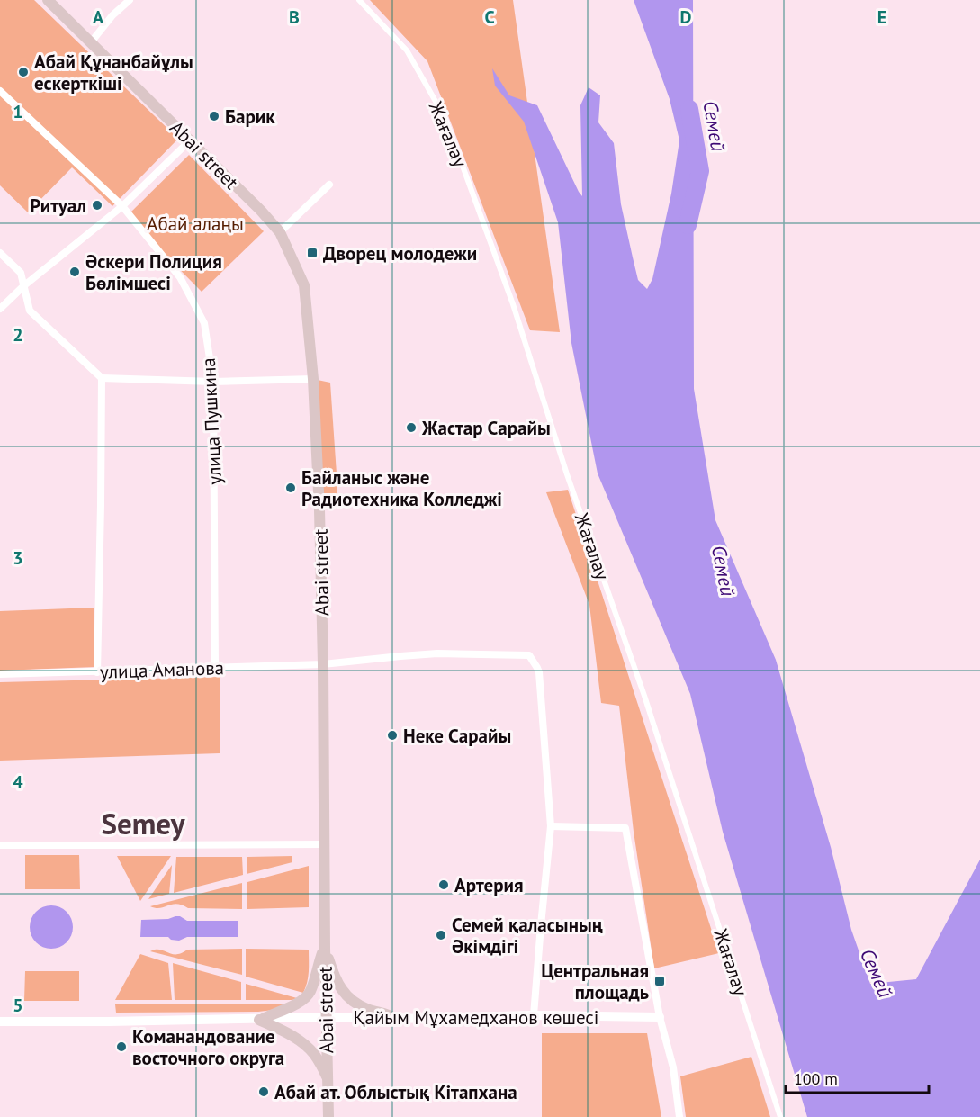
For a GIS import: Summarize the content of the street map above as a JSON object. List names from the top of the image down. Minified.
{"streets":{"main road":["Abai street"],"street":["Жағалау","улица Пушкина","улица Аманова","Қайым Мұхамедханов көшесі"]},"crossings":[["Abai street","улица Аманова"],["Abai street","Қайым Мұхамедханов көшесі"],["улица Пушкина","улица Аманова"]],"districts":["Semey"],"water":["Семей"],"parks":["Абай алаңы"],"places":{"other":["Абай Құнанбайұлы ескерткіші","Барик","Ритуал","Әскери Полиция Бөлімшесі","Жастар Сарайы","Байланыс және Радиотехника Колледжі","Неке Сарайы","Артерия","Семей қаласының Әкімдігі","Команандование восточного округа","Абай ат. Облыстық Кітапхана"],"transit":["Дворец молодежи","Центральная площадь"]},"scale_bar":"100 m","grid":{"columns":["A","B","C","D","E"],"rows":["1","2","3","4","5"]}}
